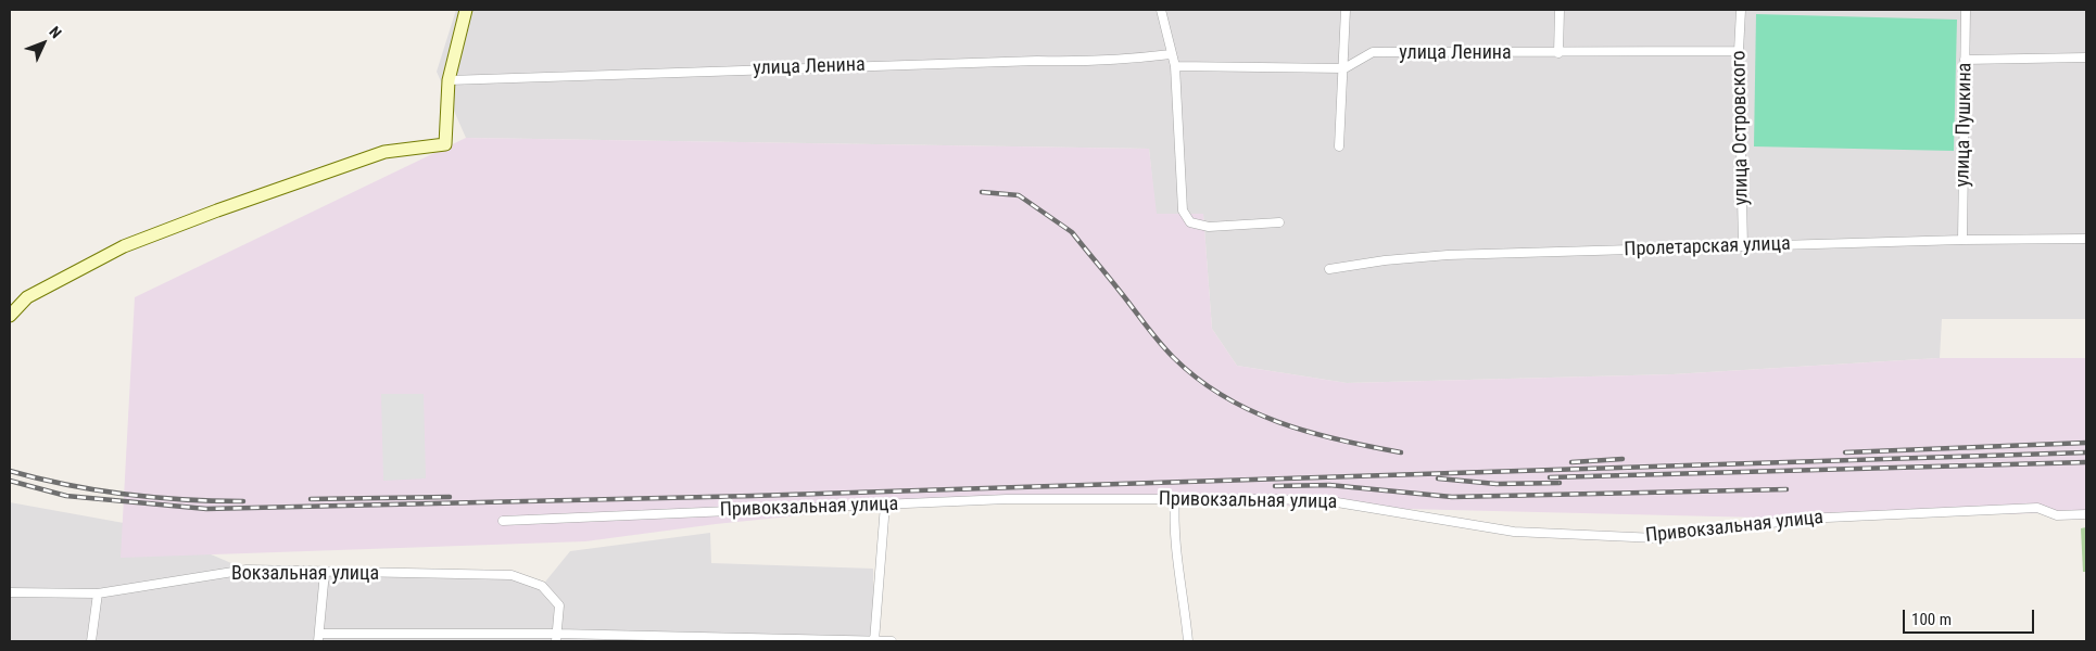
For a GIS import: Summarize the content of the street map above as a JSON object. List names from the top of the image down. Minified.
{"streets":{"street":["улица Ленина","улица Пушкина","улица Островского","Пролетарская улица","Привокзальная улица","Вокзальная улица"]},"crossings":[["улица Ленина","улица Островского"],["улица Пушкина","Пролетарская улица"],["улица Островского","Пролетарская улица"]],"scale_bar":"100 m","north":"top right"}
